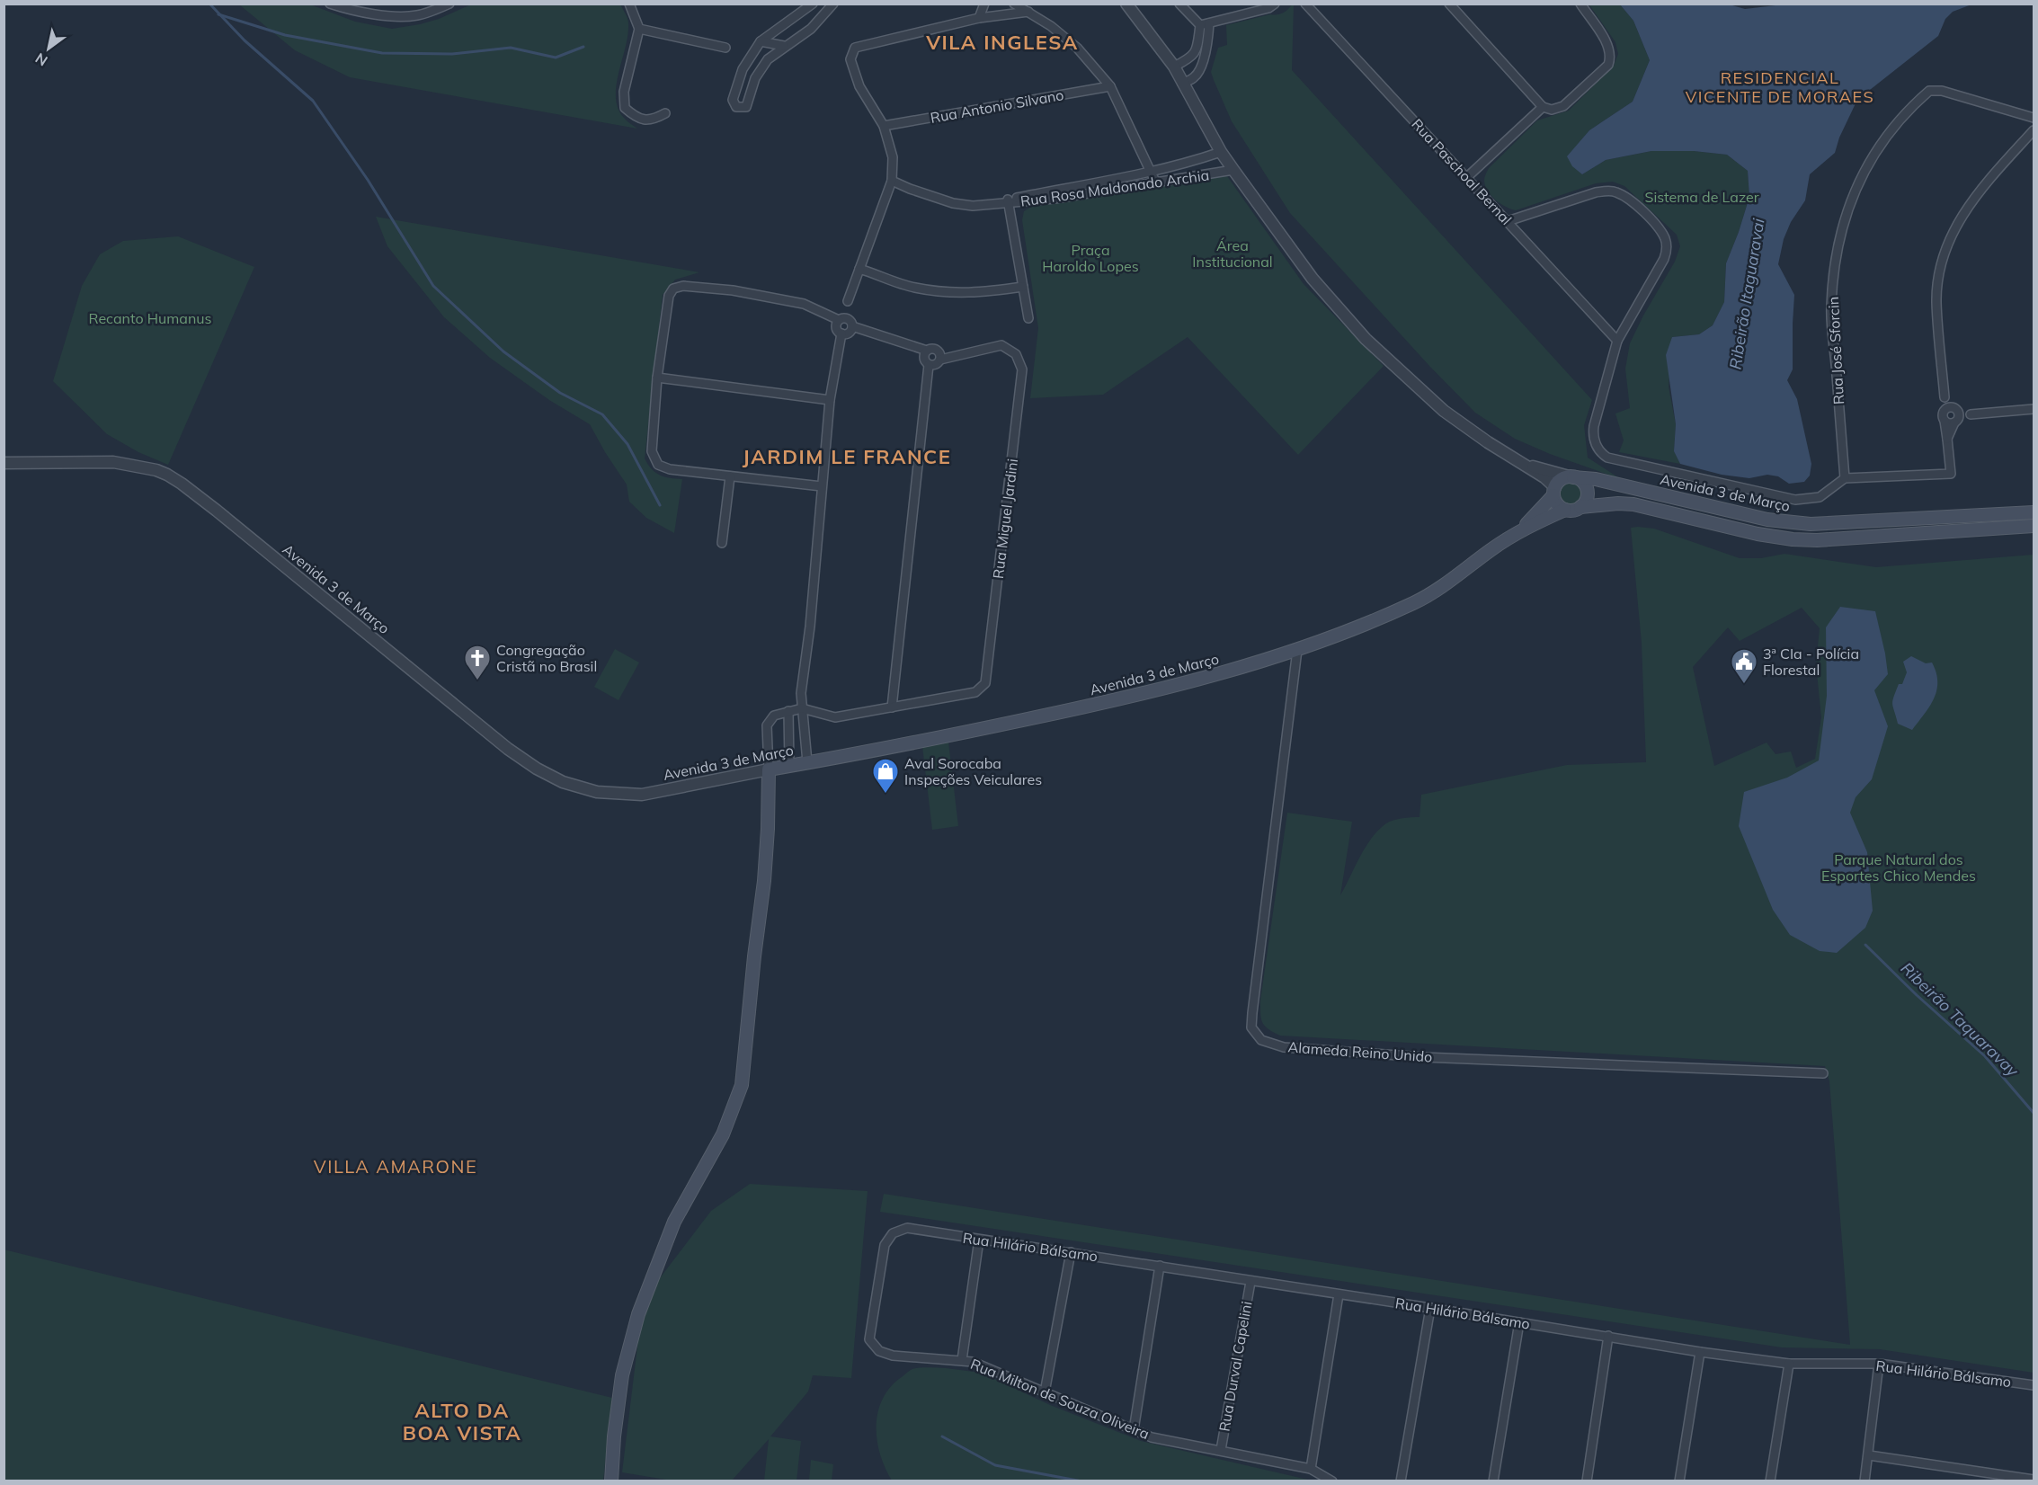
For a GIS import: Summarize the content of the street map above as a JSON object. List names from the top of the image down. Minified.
{"streets":{"main road":["Avenida 3 de Março"],"street":["Rua Antonio Silvano","Rua Paschoal Bernal","Rua Rosa Maldonado Archia","Rua José Sforcin","Rua Miguel Jardini","Alameda Reino Unido","Rua Hilário Bálsamo","Rua Durval Capelini","Rua Milton de Souza Oliveira"]},"crossings":[["Avenida 3 de Março","Alameda Reino Unido"],["Rua Hilário Bálsamo","Rua Durval Capelini"],["Rua Hilário Bálsamo","Rua Milton de Souza Oliveira"],["Rua Durval Capelini","Rua Milton de Souza Oliveira"]],"districts":["VILA INGLESA","RESIDENCIAL VICENTE DE MORAES","JARDIM LE FRANCE","VILLA AMARONE","ALTO DA BOA VISTA"],"water":["Ribeirão Itaguaravai","Ribeirão Taquaravay"],"parks":["Sistema de Lazer","Área Institucional","Praça Haroldo Lopes","Recanto Humanus","Parque Natural dos Esportes Chico Mendes"],"places":{"church":["Congregação Cristã no Brasil"],"public building":["3ª CIa - Polícia Florestal"],"shop":["Aval Sorocaba Inspeções Veiculares"]},"north":"bottom left"}
